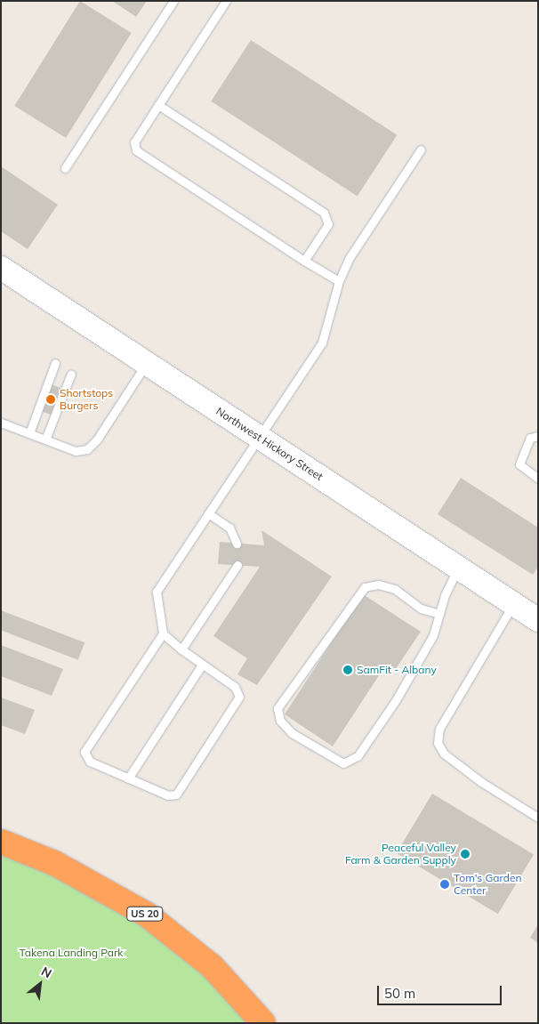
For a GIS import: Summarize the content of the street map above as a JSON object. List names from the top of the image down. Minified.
{"streets":{"highway":["US 20"],"street":["Northwest Hickory Street"]},"parks":["Takena Landing Park"],"places":["Shortstops Burgers","SamFit - Albany","Peaceful Valley Farm & Garden Supply","Tom's Garden Center"],"scale_bar":"50 m","north":"top right"}
